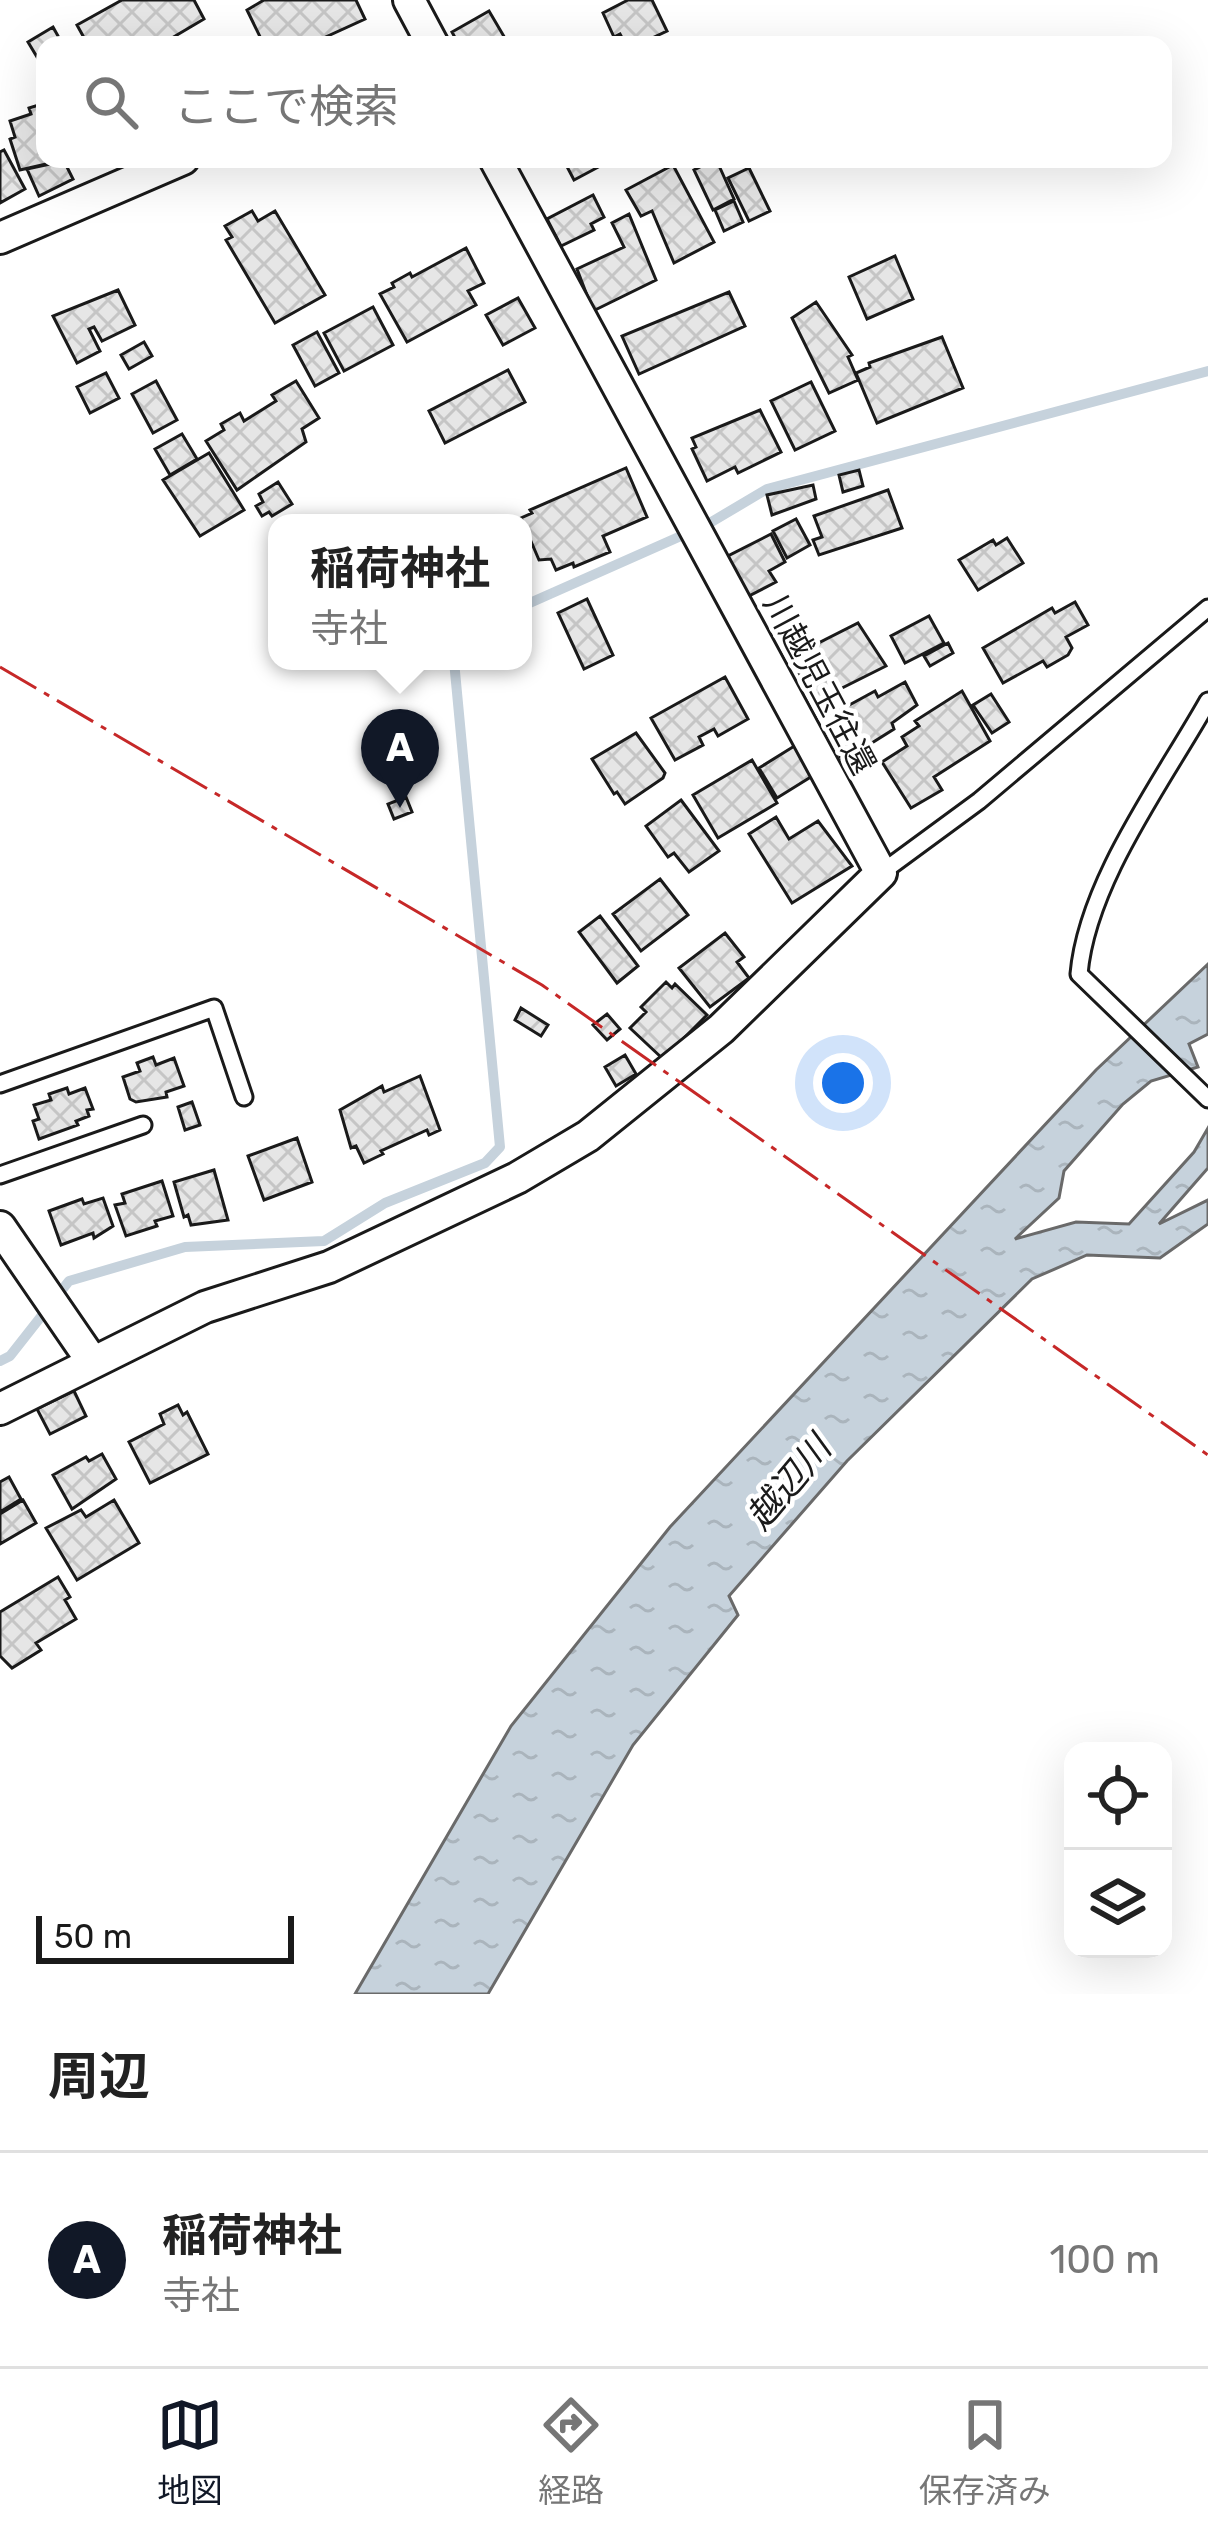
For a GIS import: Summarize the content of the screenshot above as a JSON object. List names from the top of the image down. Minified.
{"streets":{"street":["川越児玉往還"]},"water":["越辺川"],"scale_bar":"50 m","page":{"search":"ここで検索","popup":["稲荷神社","寺社"],"pins":"A","scale":"50 m","heading":"周辺","list":[{"mark":"A","name":"稲荷神社","note":"寺社","value":"100 m"}],"nav":["地図","経路","保存済み"]}}
